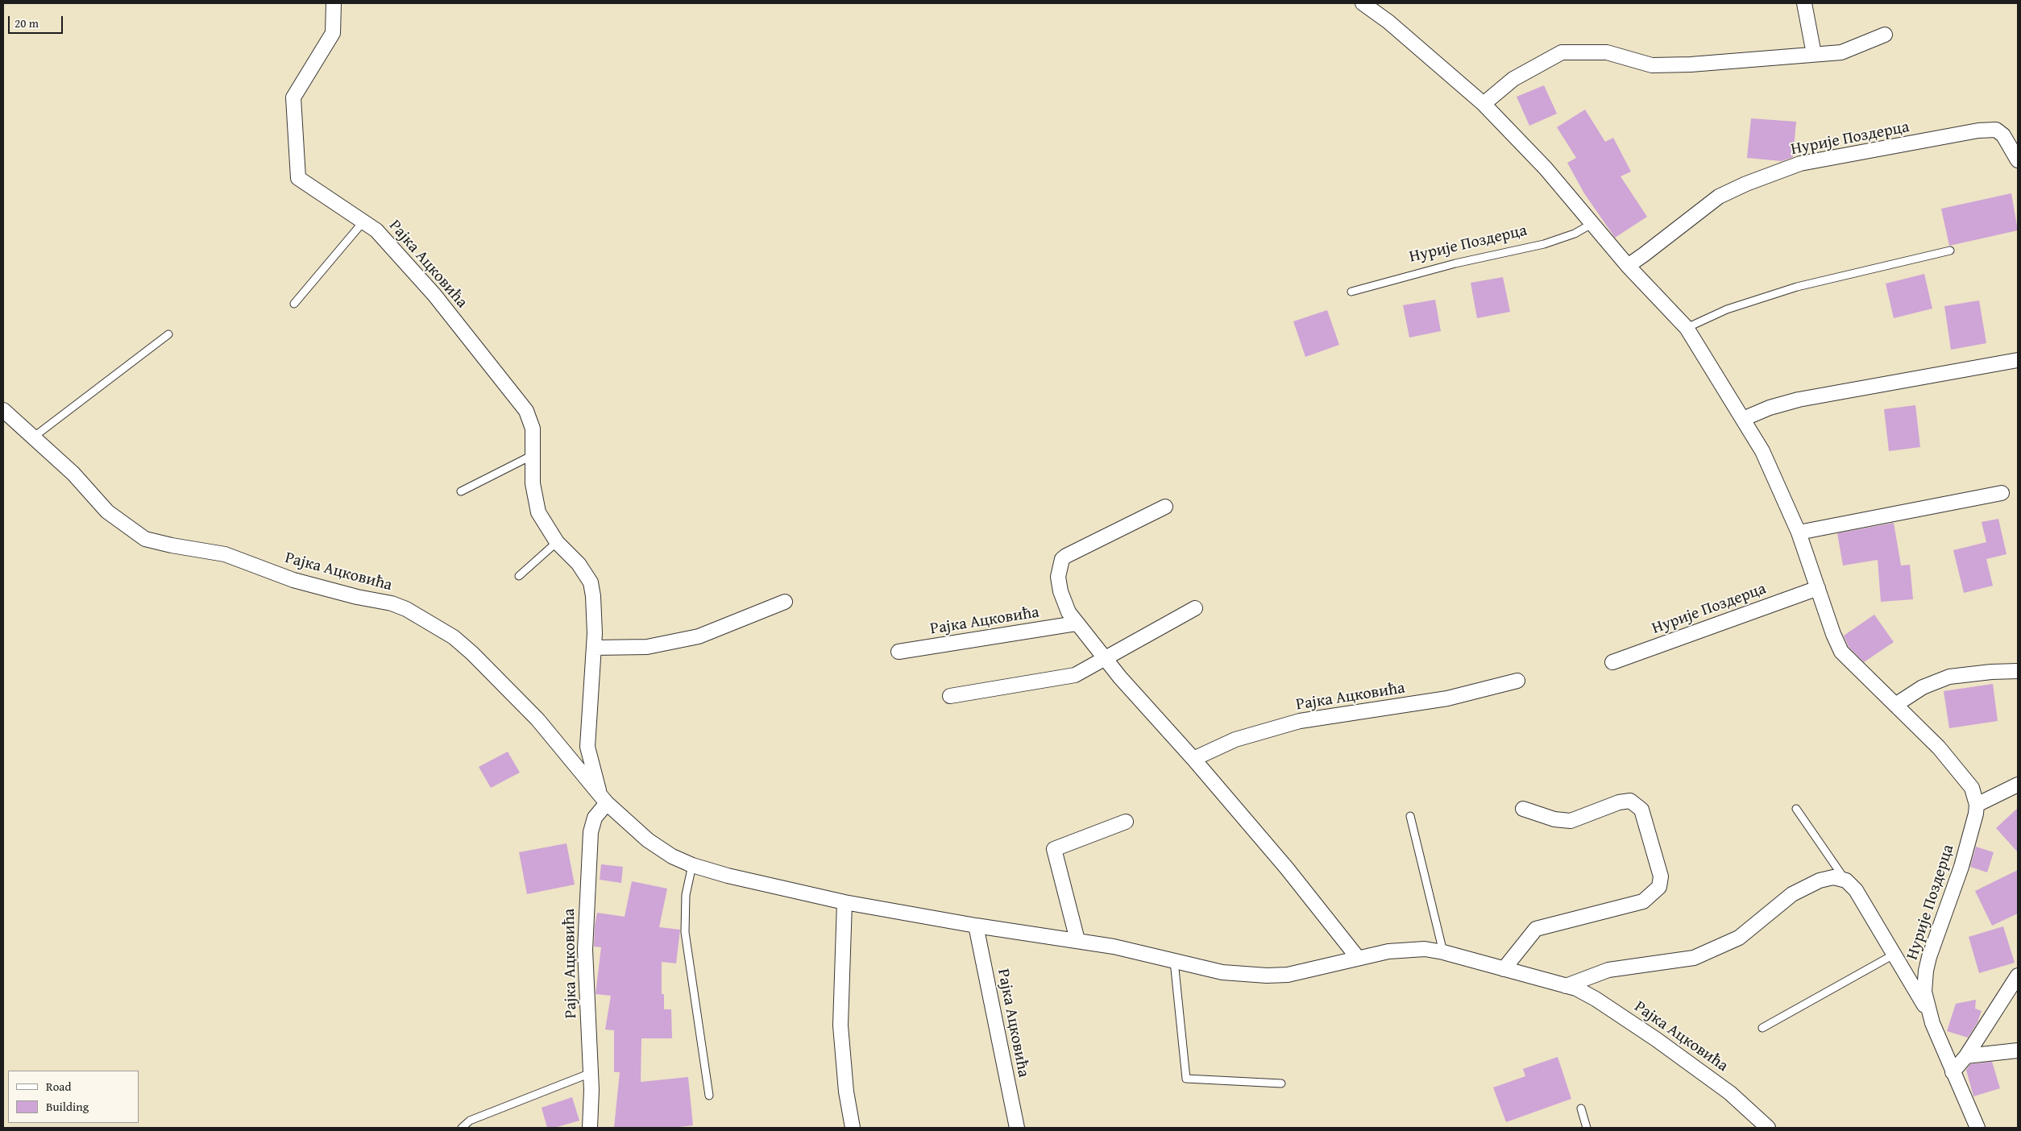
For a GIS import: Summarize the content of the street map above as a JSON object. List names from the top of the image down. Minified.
{"streets":{"street":["Нурије Поздерца","Рајка Ацковића"]},"legend":["Road","Building"],"scale_bar":"20 m"}
